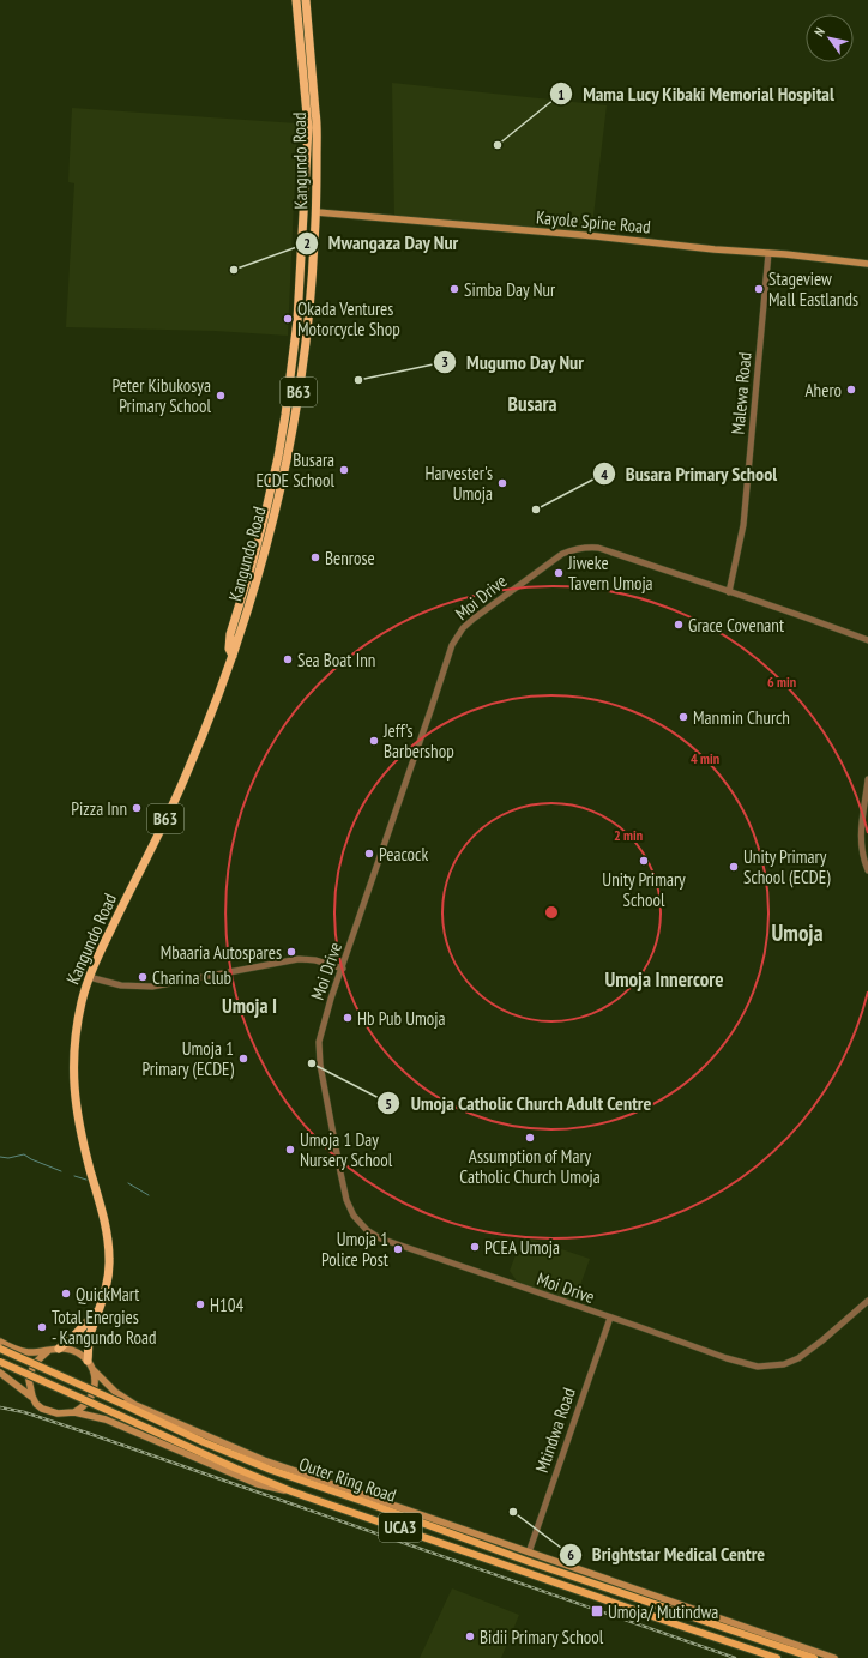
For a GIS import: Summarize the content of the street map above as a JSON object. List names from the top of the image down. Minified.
{"streets":{"highway":["Kangundo Road","B63"],"main road":["Kayole Spine Road","Outer Ring Road","UCA3"],"street":["Malewa Road","Moi Drive","Mtindwa Road"]},"crossings":[["Kangundo Road","Kayole Spine Road"],["Kangundo Road","Outer Ring Road"],["Kangundo Road","UCA3"],["Kayole Spine Road","Malewa Road"],["Malewa Road","Moi Drive"],["Moi Drive","Mtindwa Road"],["Mtindwa Road","UCA3"],["Outer Ring Road","UCA3"]],"districts":["Busara","Umoja","Umoja Innercore","Umoja I"],"places":{"other":["Mama Lucy Kibaki Memorial Hospital","Mwangaza Day Nur","Simba Day Nur","Stageview Mall Eastlands","Okada Ventures Motorcycle Shop","Mugumo Day Nur","Ahero","Peter Kibukosya Primary School","Busara ECDE School","Harvester's Umoja","Busara Primary School","Benrose","Jiweke Tavern Umoja","Grace Covenant","Sea Boat Inn","Manmin Church","Jeff's Barbershop","Pizza Inn","Peacock","Unity Primary School","Unity Primary School (ECDE)","Mbaaria Autospares","Charina Club","Hb Pub Umoja","Umoja 1 Primary (ECDE)","Umoja Catholic Church Adult Centre","Assumption of Mary Catholic Church Umoja","Umoja 1 Day Nursery School","PCEA Umoja","Umoja 1 Police Post","QuickMart","H104","Total Energies - Kangundo Road","Brightstar Medical Centre","Bidii Primary School"],"transit":["Umoja/ Mutindwa"]},"north":"top left","rings":["6 min","4 min","2 min"]}
